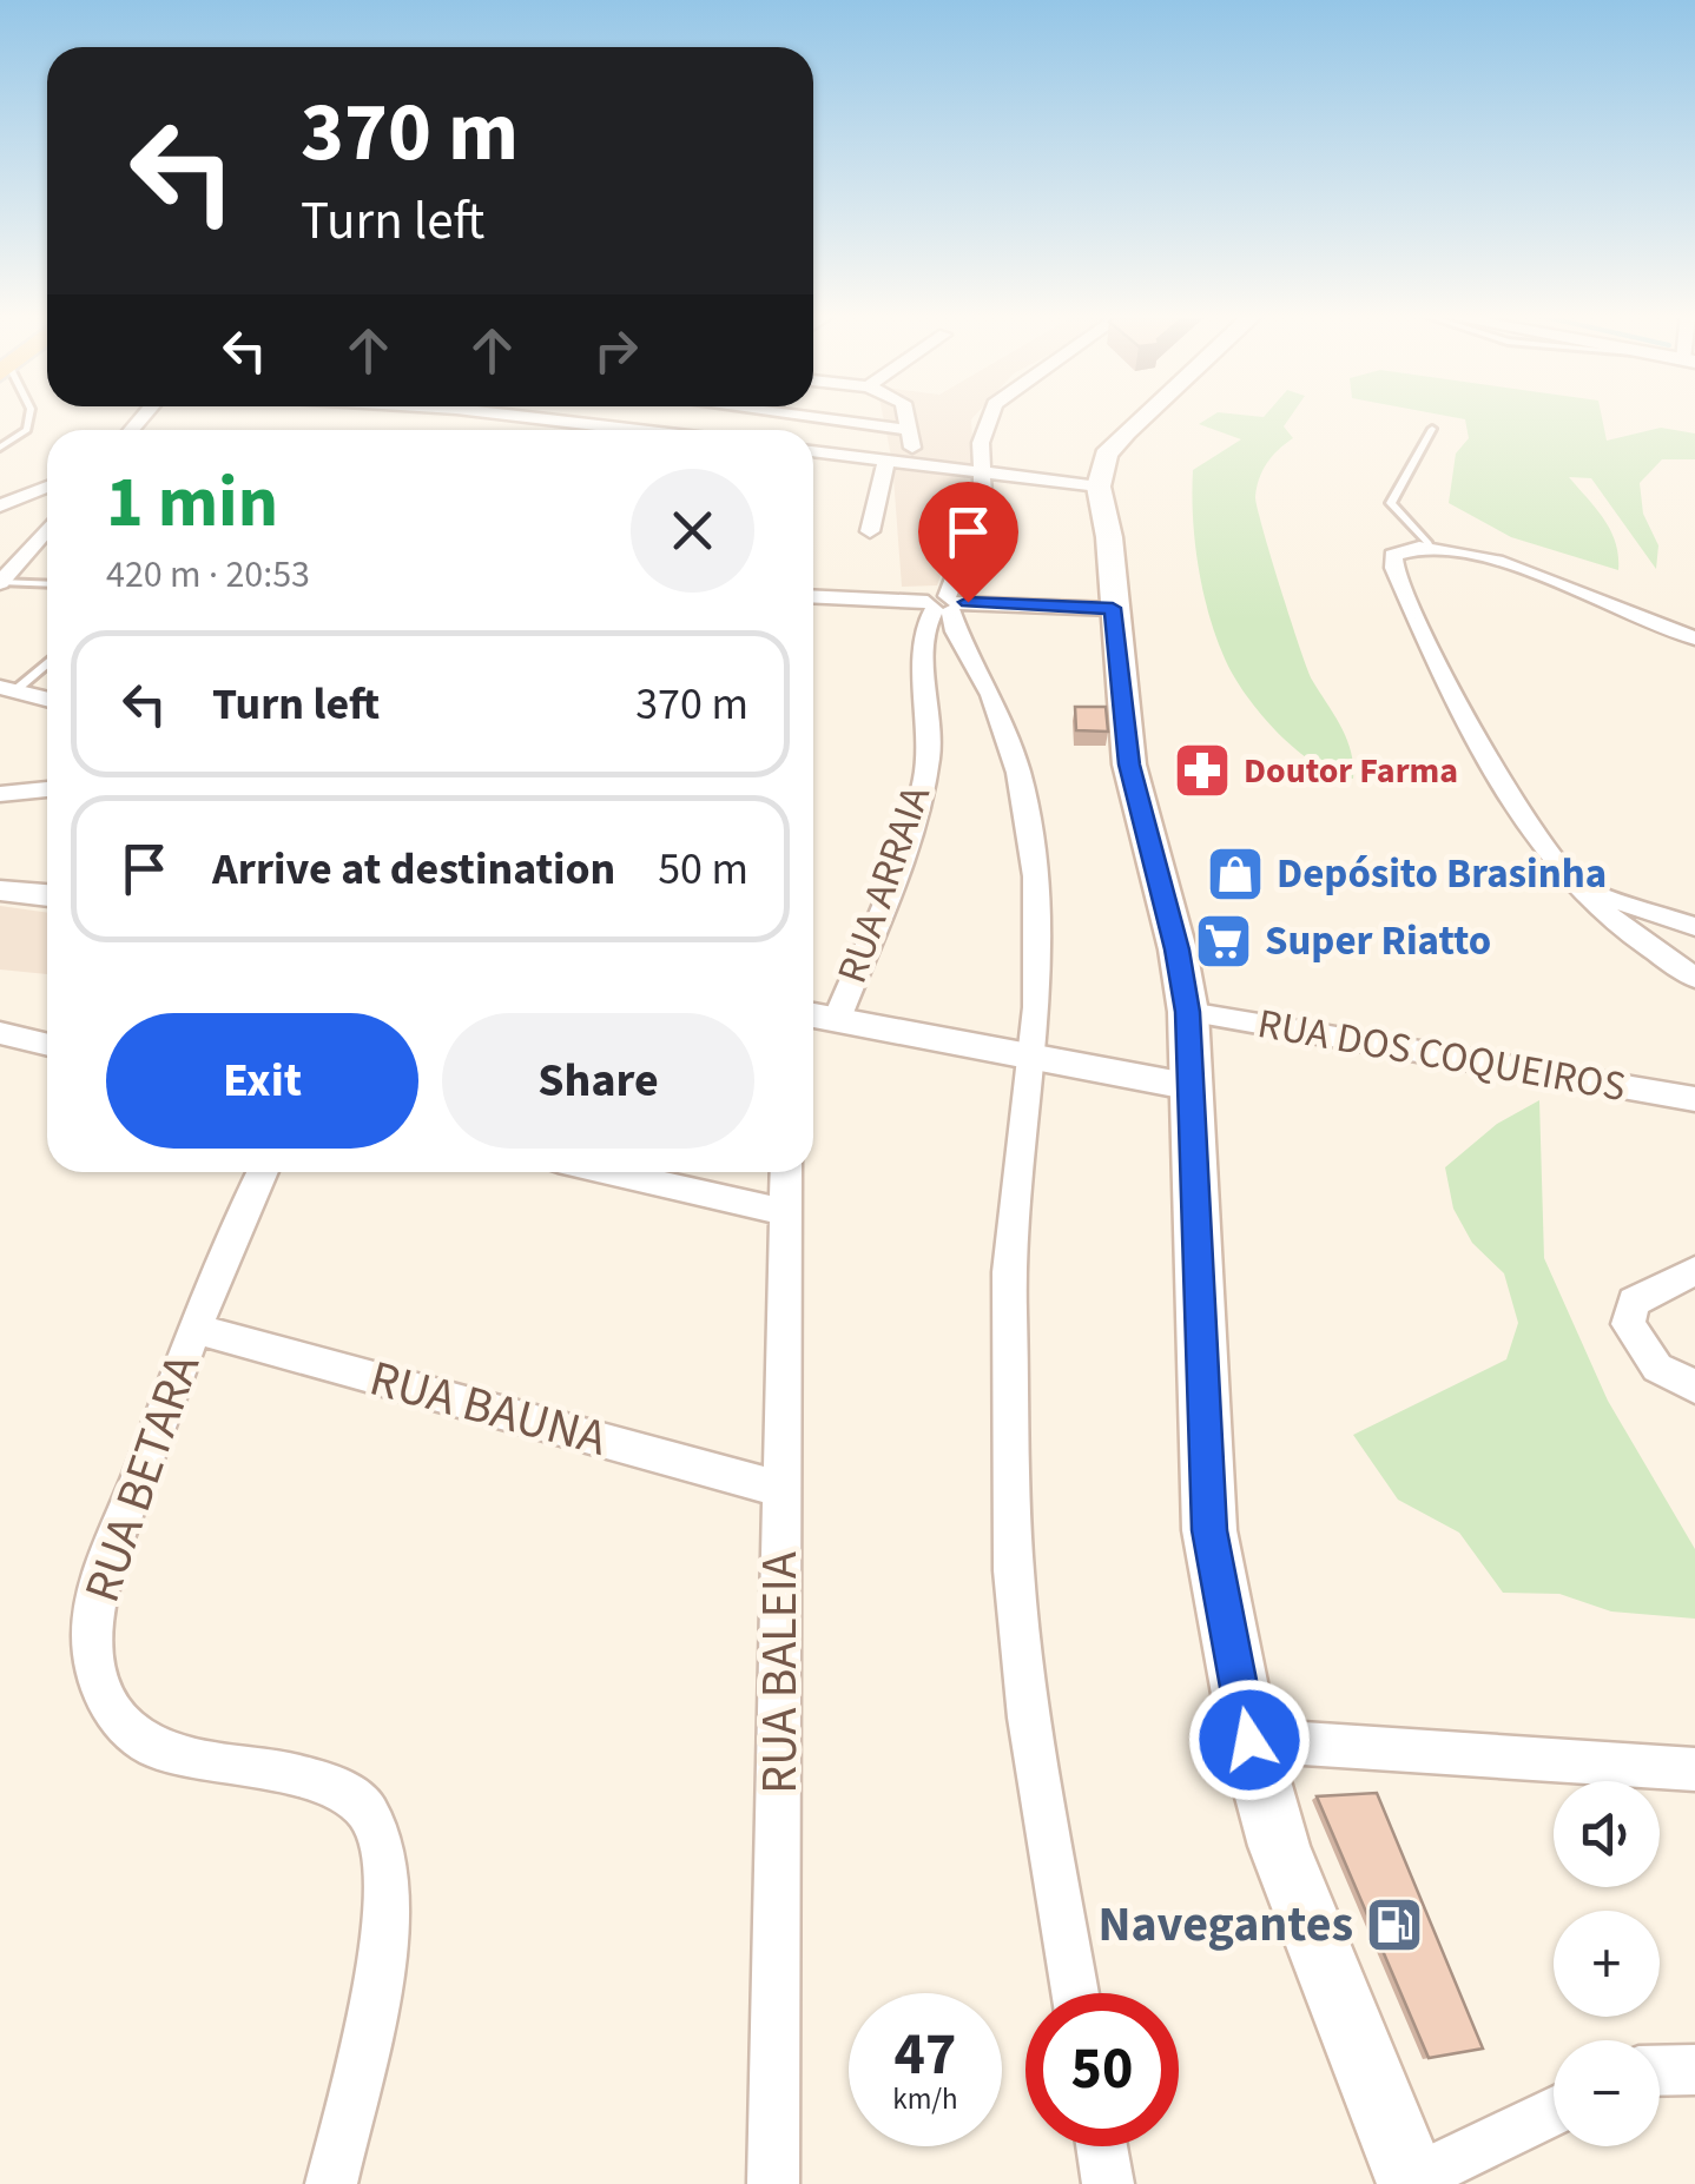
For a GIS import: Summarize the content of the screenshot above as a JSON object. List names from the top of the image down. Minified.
{"streets":{"street":["RUA ARRAIA","RUA DOS COQUEIROS","RUA BAUNA","RUA BETARA","RUA BALEIA"]},"crossings":[["RUA BAUNA","RUA BETARA"],["RUA BAUNA","RUA BALEIA"]],"places":{"pharmacy":["Doutor Farma"],"shop":["Depósito Brasinha"],"supermarket":["Super Riatto"],"fuel station":["Navegantes"]},"page":{"turn":["370 m","Turn left"],"heading":["1 min","420 m · 20:53"],"list":[{"name":"Turn left","value":"370 m"},{"name":"Arrive at destination","value":"50 m"}],"buttons":["Exit","Share"],"map_buttons":["+","−"],"speed":"47 km/h","limit":"50"}}
